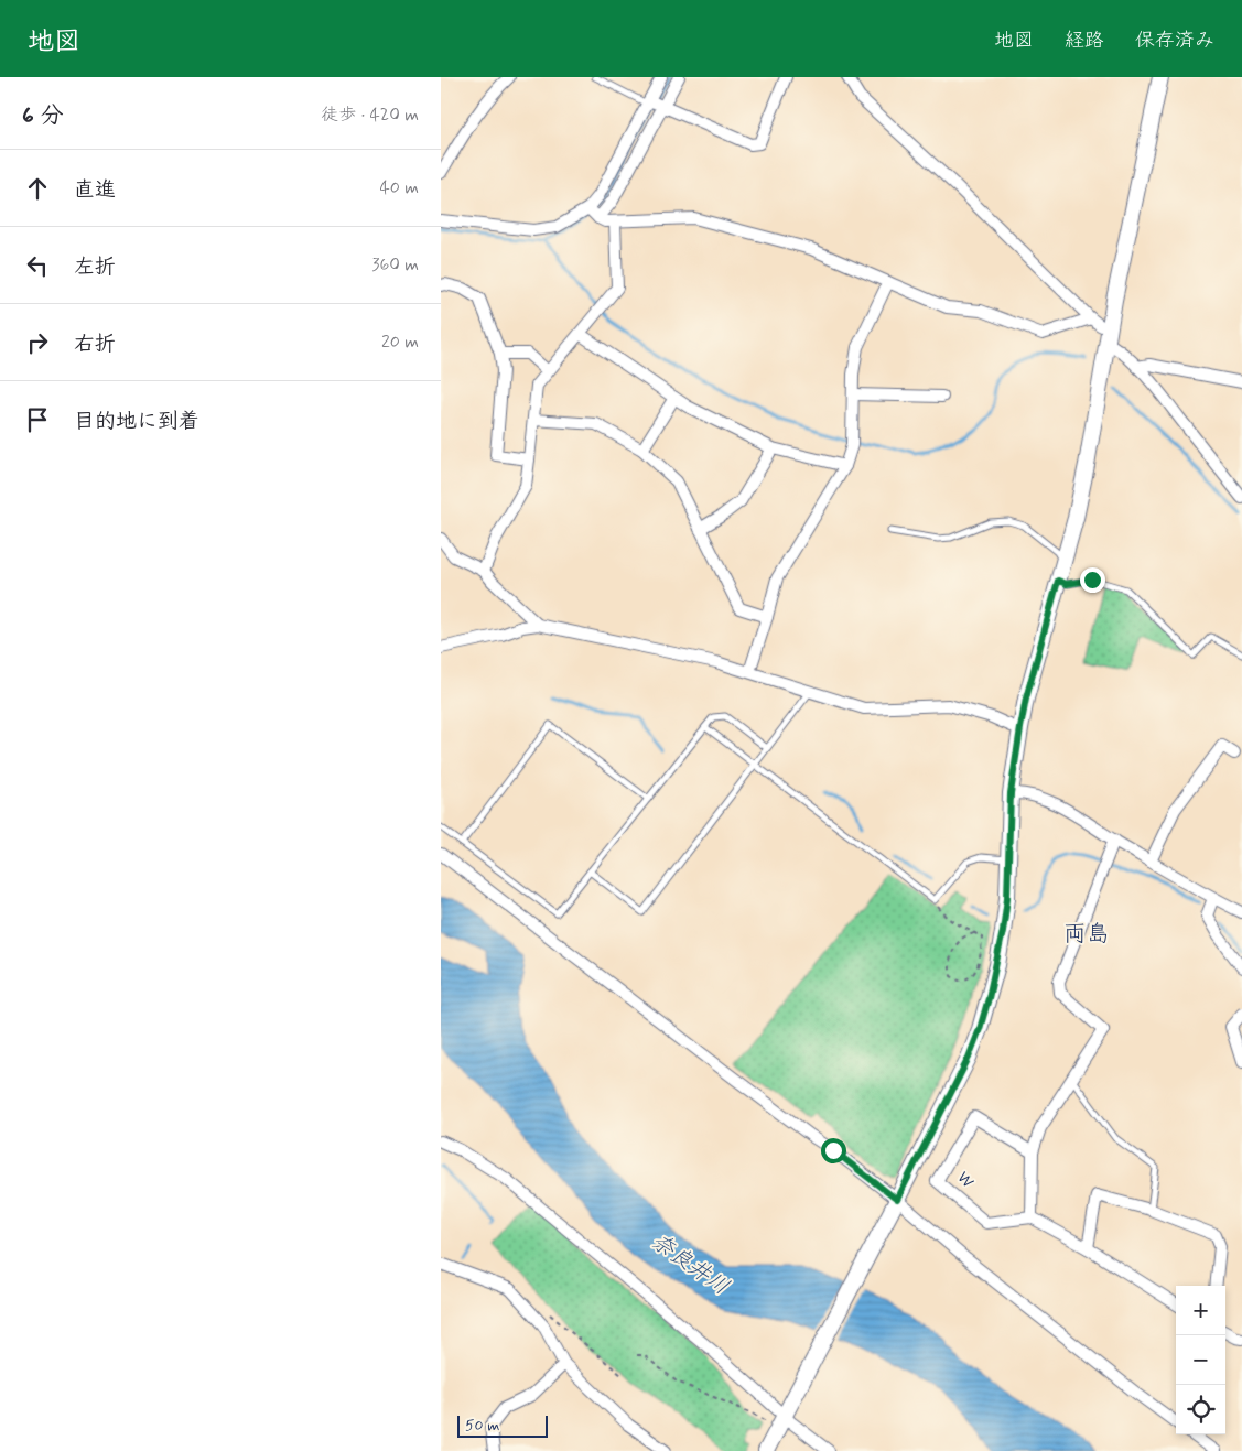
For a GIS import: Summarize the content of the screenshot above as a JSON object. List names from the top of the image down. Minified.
{"streets":{"street":["ｗ"]},"districts":["両島"],"water":["奈良井川"],"scale_bar":"50 m","page":{"header":"地図","nav":["地図","経路","保存済み"],"heading":["6 分","徒歩 · 420 m"],"list":[["直進","40 m"],["左折","360 m"],["右折","20 m"],"目的地に到着"],"map_buttons":["+","−"],"scale":"50 m"}}
